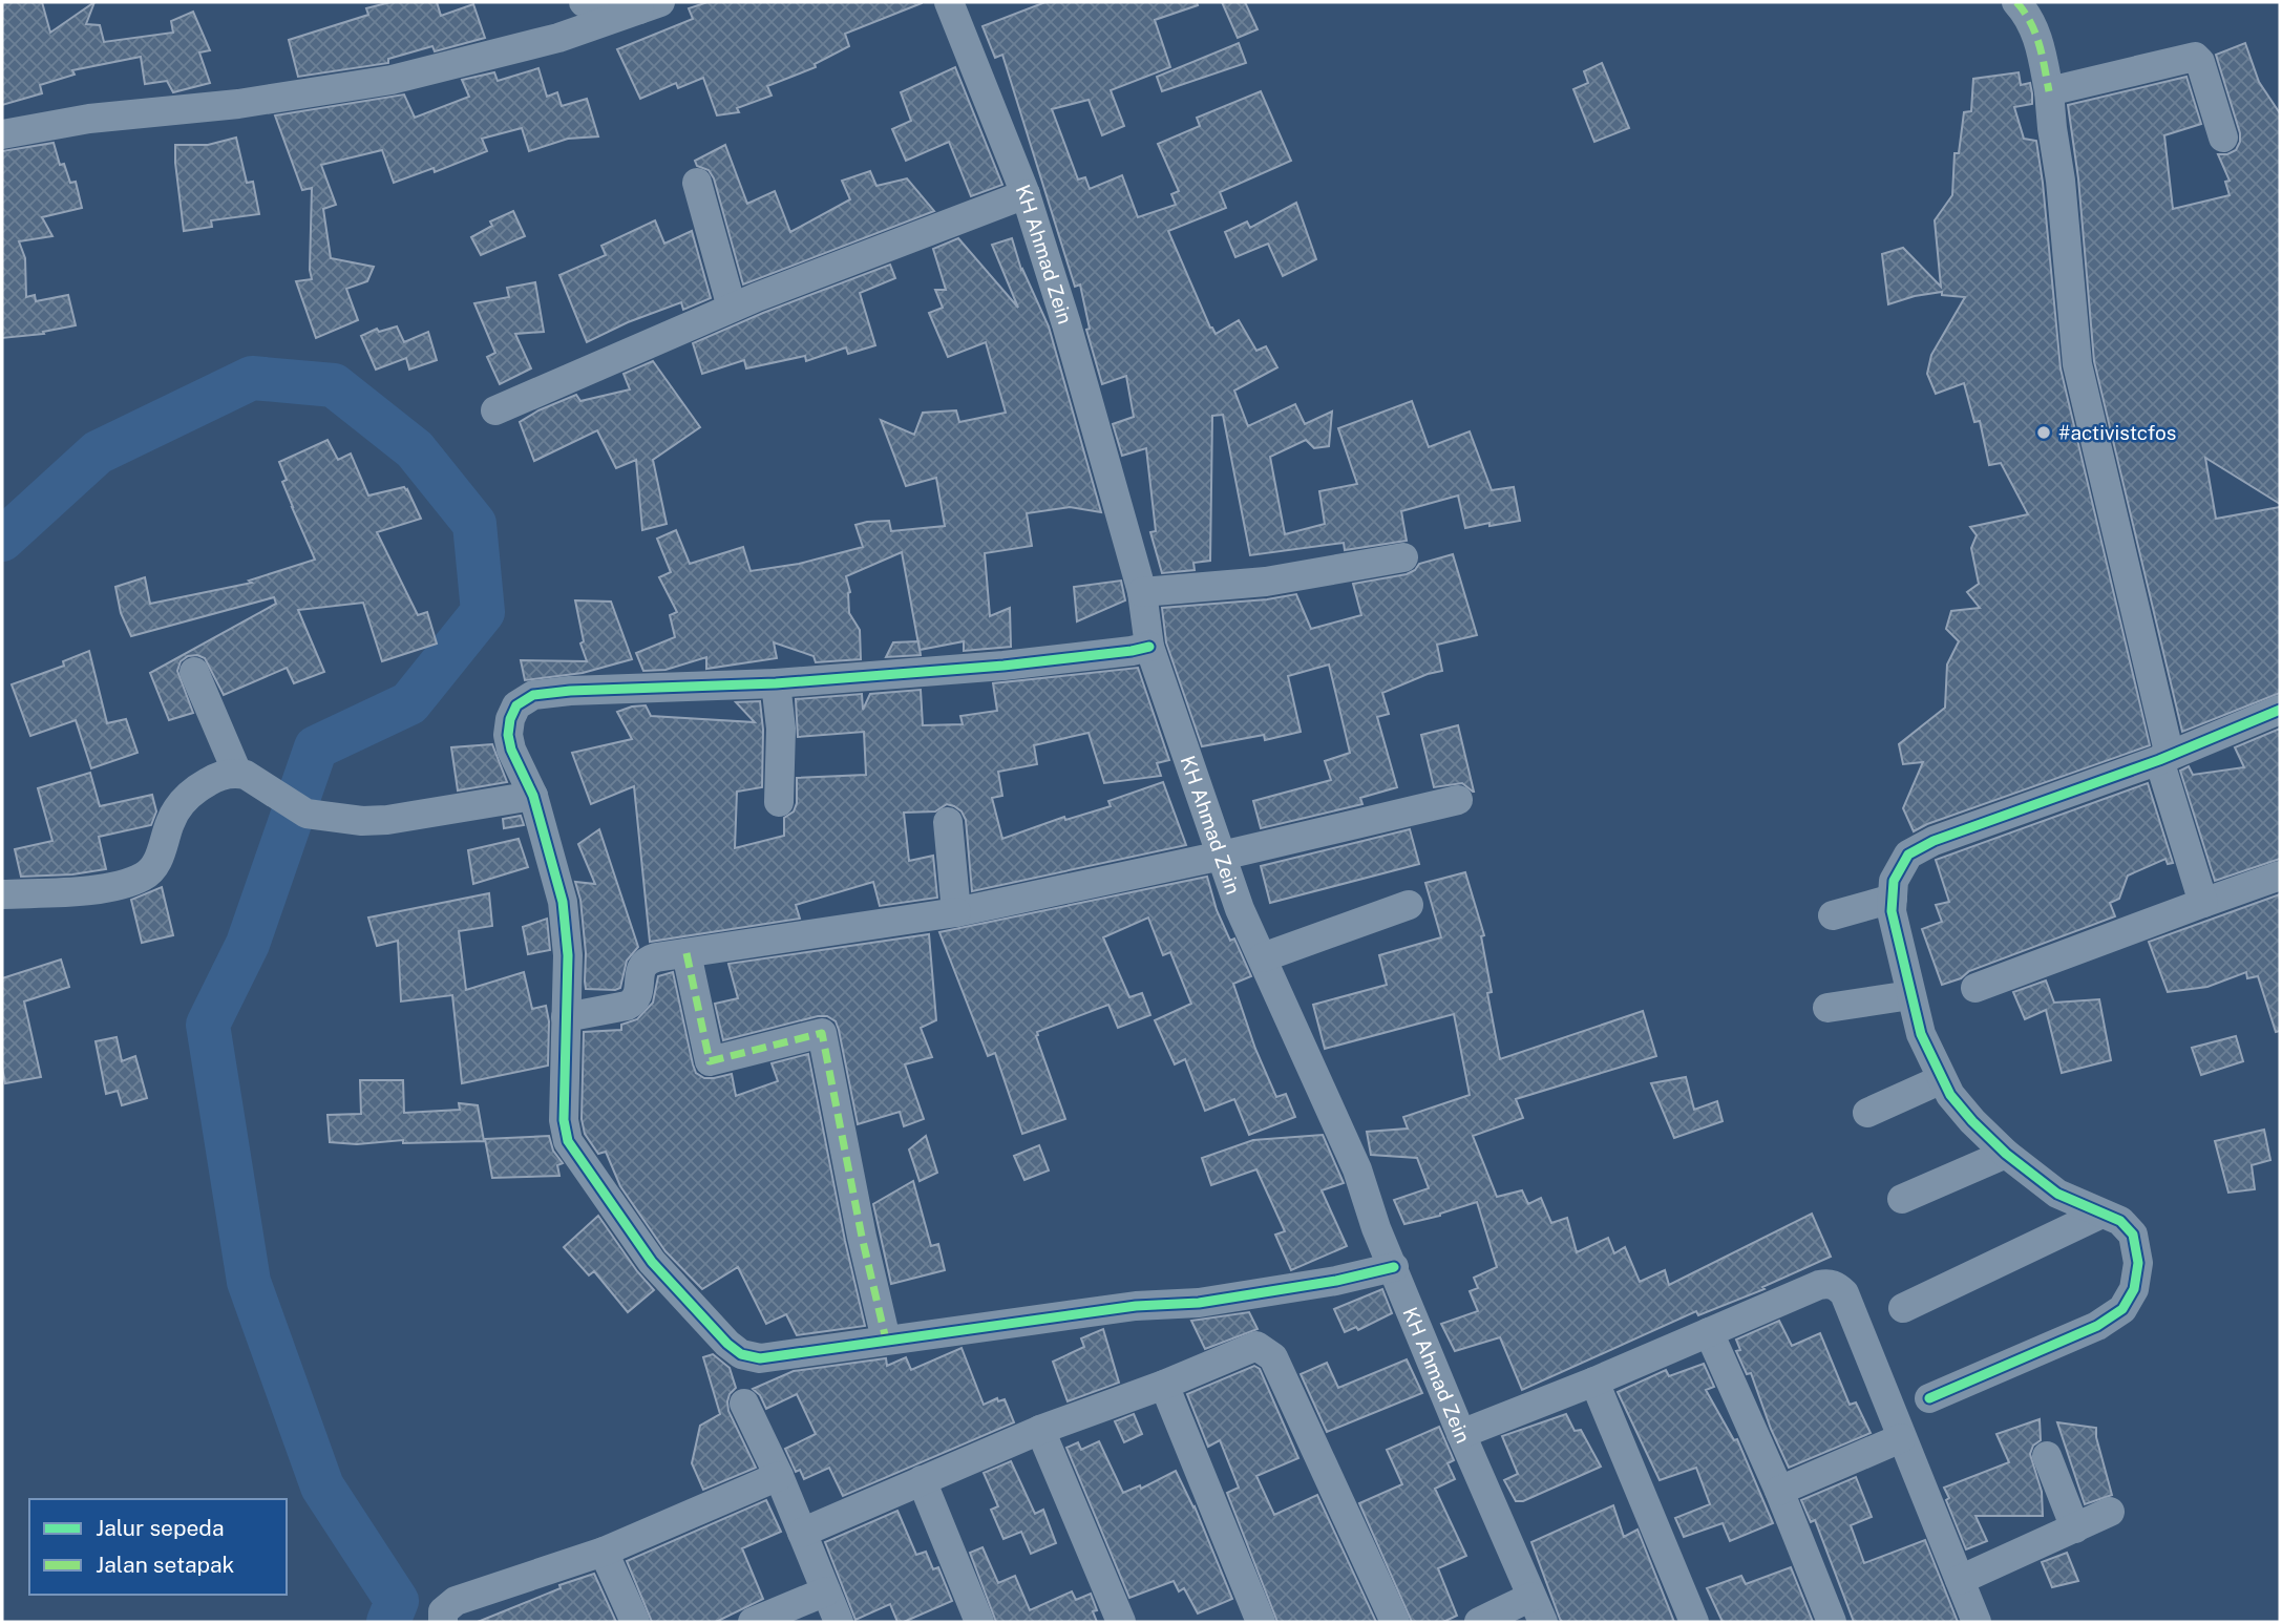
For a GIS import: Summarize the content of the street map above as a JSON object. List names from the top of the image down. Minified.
{"streets":{"street":["KH Ahmad Zein"]},"places":["#activistcfos"],"legend":["Jalur sepeda","Jalan setapak"]}
